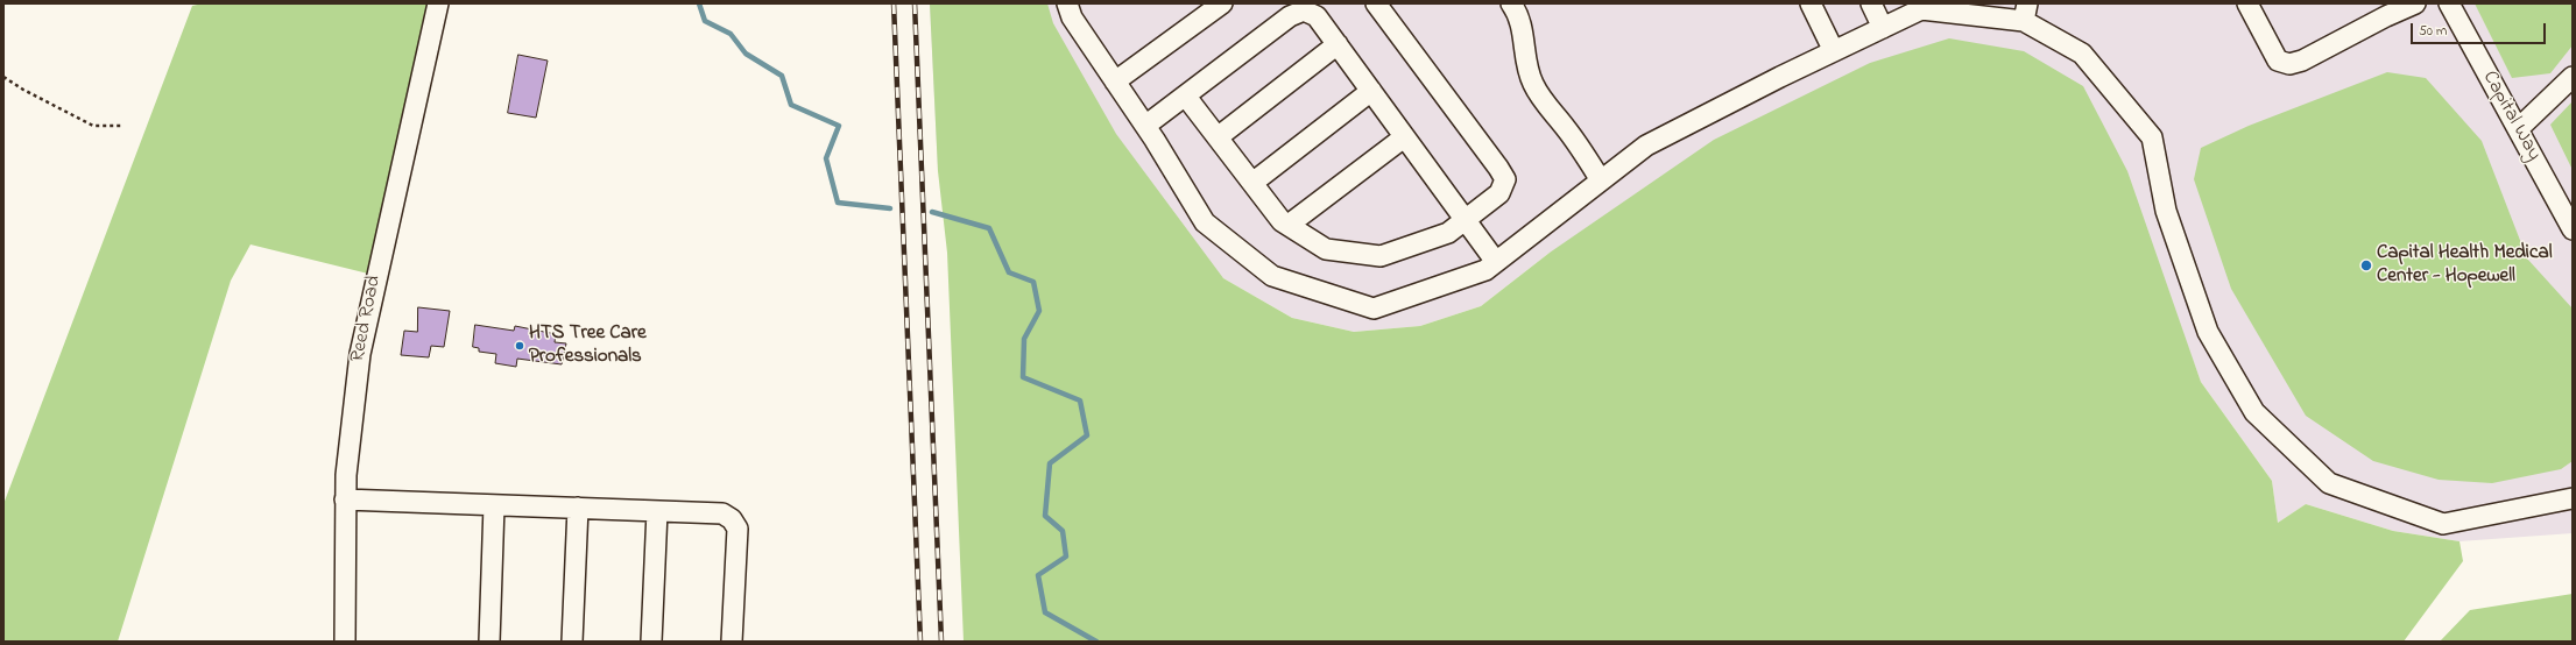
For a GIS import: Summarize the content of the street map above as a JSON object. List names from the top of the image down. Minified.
{"streets":{"street":["Capital Way","Reed Road"]},"places":["Capital Health Medical Center - Hopewell","HTS Tree Care Professionals"],"scale_bar":"50 m"}
